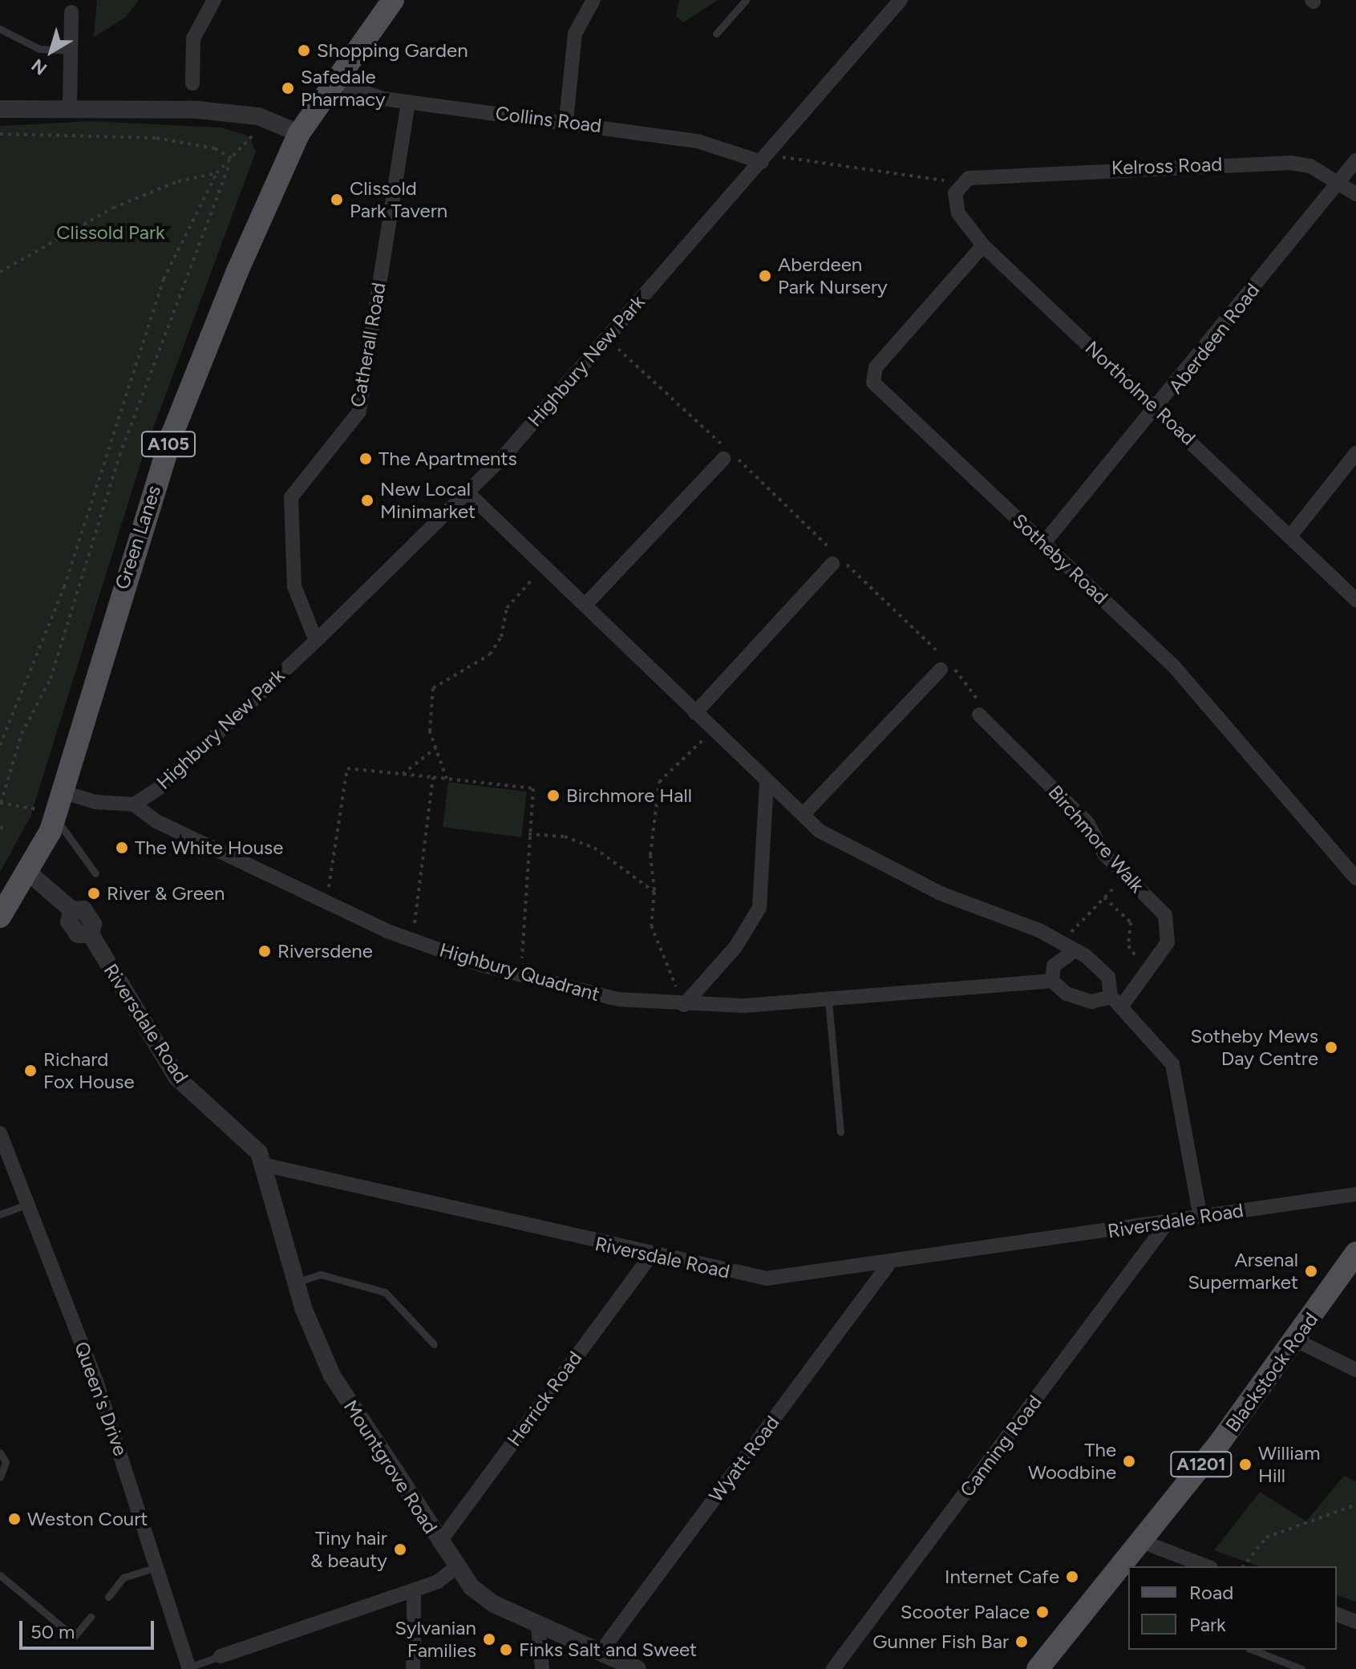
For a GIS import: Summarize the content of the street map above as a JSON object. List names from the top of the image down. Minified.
{"streets":{"main road":["A105","Green Lanes","Blackstock Road","A1201"],"street":["Collins Road","Kelross Road","Aberdeen Road","Catherall Road","Highbury New Park","Northolme Road","Sotheby Road","Birchmore Walk","Highbury Quadrant","Riversdale Road","Queen's Drive","Herrick Road","Canning Road","Wyatt Road","Mountgrove Road"]},"crossings":[["Collins Road","Catherall Road"],["Collins Road","Highbury New Park"],["Collins Road","Green Lanes"],["Kelross Road","Aberdeen Road"],["Kelross Road","Northolme Road"],["Aberdeen Road","Northolme Road"],["Aberdeen Road","Sotheby Road"],["Catherall Road","Highbury New Park"],["Highbury New Park","Highbury Quadrant"],["Northolme Road","Sotheby Road"],["Green Lanes","Riversdale Road"],["Riversdale Road","Herrick Road"],["Riversdale Road","Canning Road"],["Riversdale Road","Wyatt Road"],["Riversdale Road","Mountgrove Road"],["Herrick Road","Mountgrove Road"],["Wyatt Road","Mountgrove Road"]],"parks":["Clissold Park"],"places":["Shopping Garden","Safedale Pharmacy","Clissold Park Tavern","Aberdeen Park Nursery","The Apartments","New Local Minimarket","Birchmore Hall","The White House","River & Green","Riversdene","Sotheby Mews Day Centre","Richard Fox House","Arsenal Supermarket","The Woodbine","William Hill","Weston Court","Tiny hair & beauty","Internet Cafe","Scooter Palace","Sylvanian Families","Gunner Fish Bar","Finks Salt and Sweet"],"legend":["Road","Park"],"scale_bar":"50 m","north":"bottom left"}
